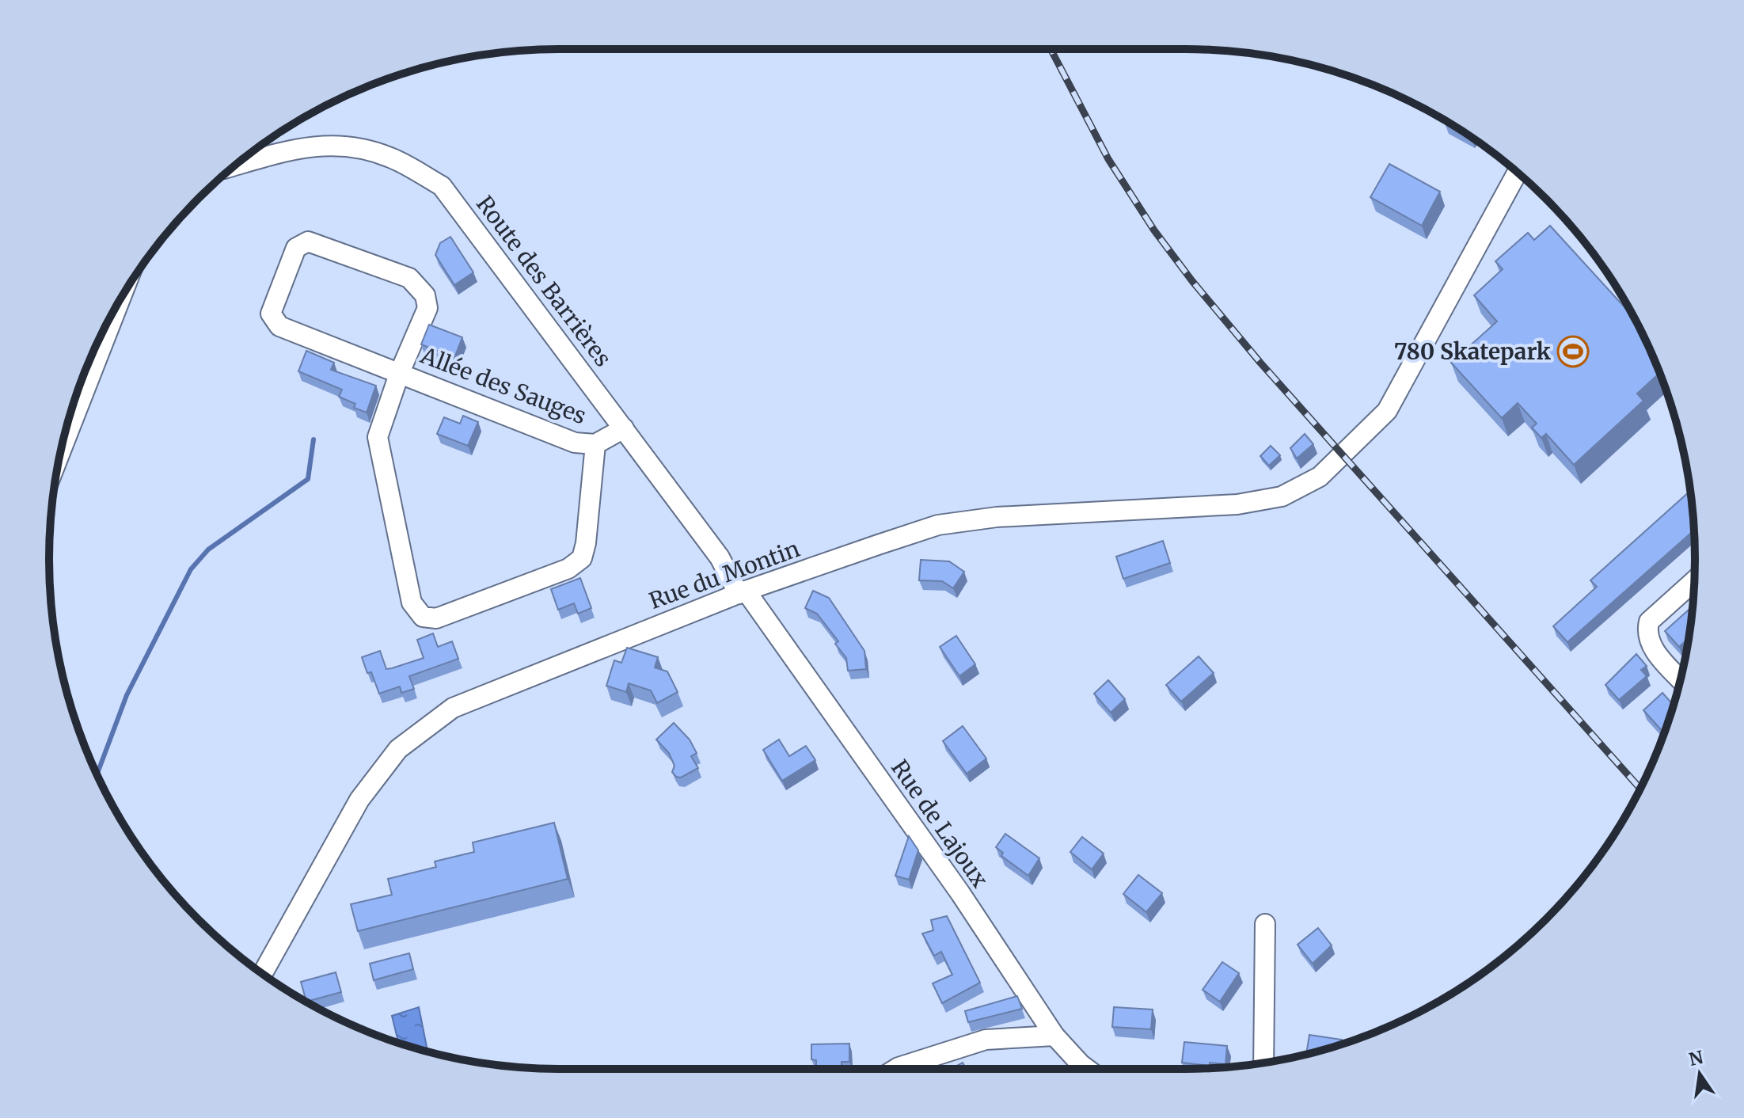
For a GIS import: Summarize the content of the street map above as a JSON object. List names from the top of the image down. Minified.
{"streets":{"street":["Route des Barrières","Allée des Sauges","Rue du Montin","Rue de Lajoux"]},"crossings":[["Route des Barrières","Allée des Sauges"],["Route des Barrières","Rue du Montin"],["Route des Barrières","Rue de Lajoux"],["Rue du Montin","Rue de Lajoux"]],"places":{"sports":["780 Skatepark"]},"north":"top"}
